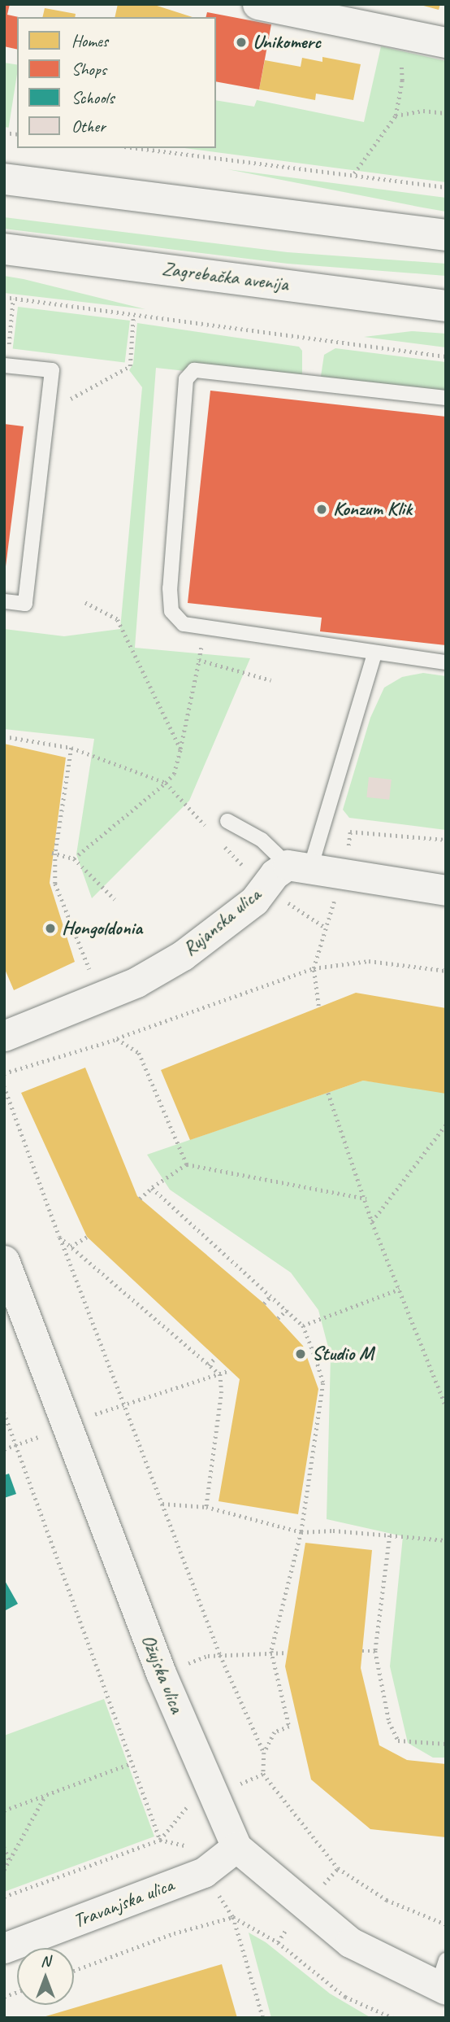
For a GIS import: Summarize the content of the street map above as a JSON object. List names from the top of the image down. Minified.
{"streets":{"main road":["Zagrebačka avenija"],"street":["Rujanska ulica","Ožujska ulica","Travanjska ulica"]},"crossings":[["Ožujska ulica","Travanjska ulica"]],"places":["Unikomerc","Konzum Klik","Hongoldonia","Studio M"],"legend":["Homes","Shops","Schools","Other"],"north":"top"}
